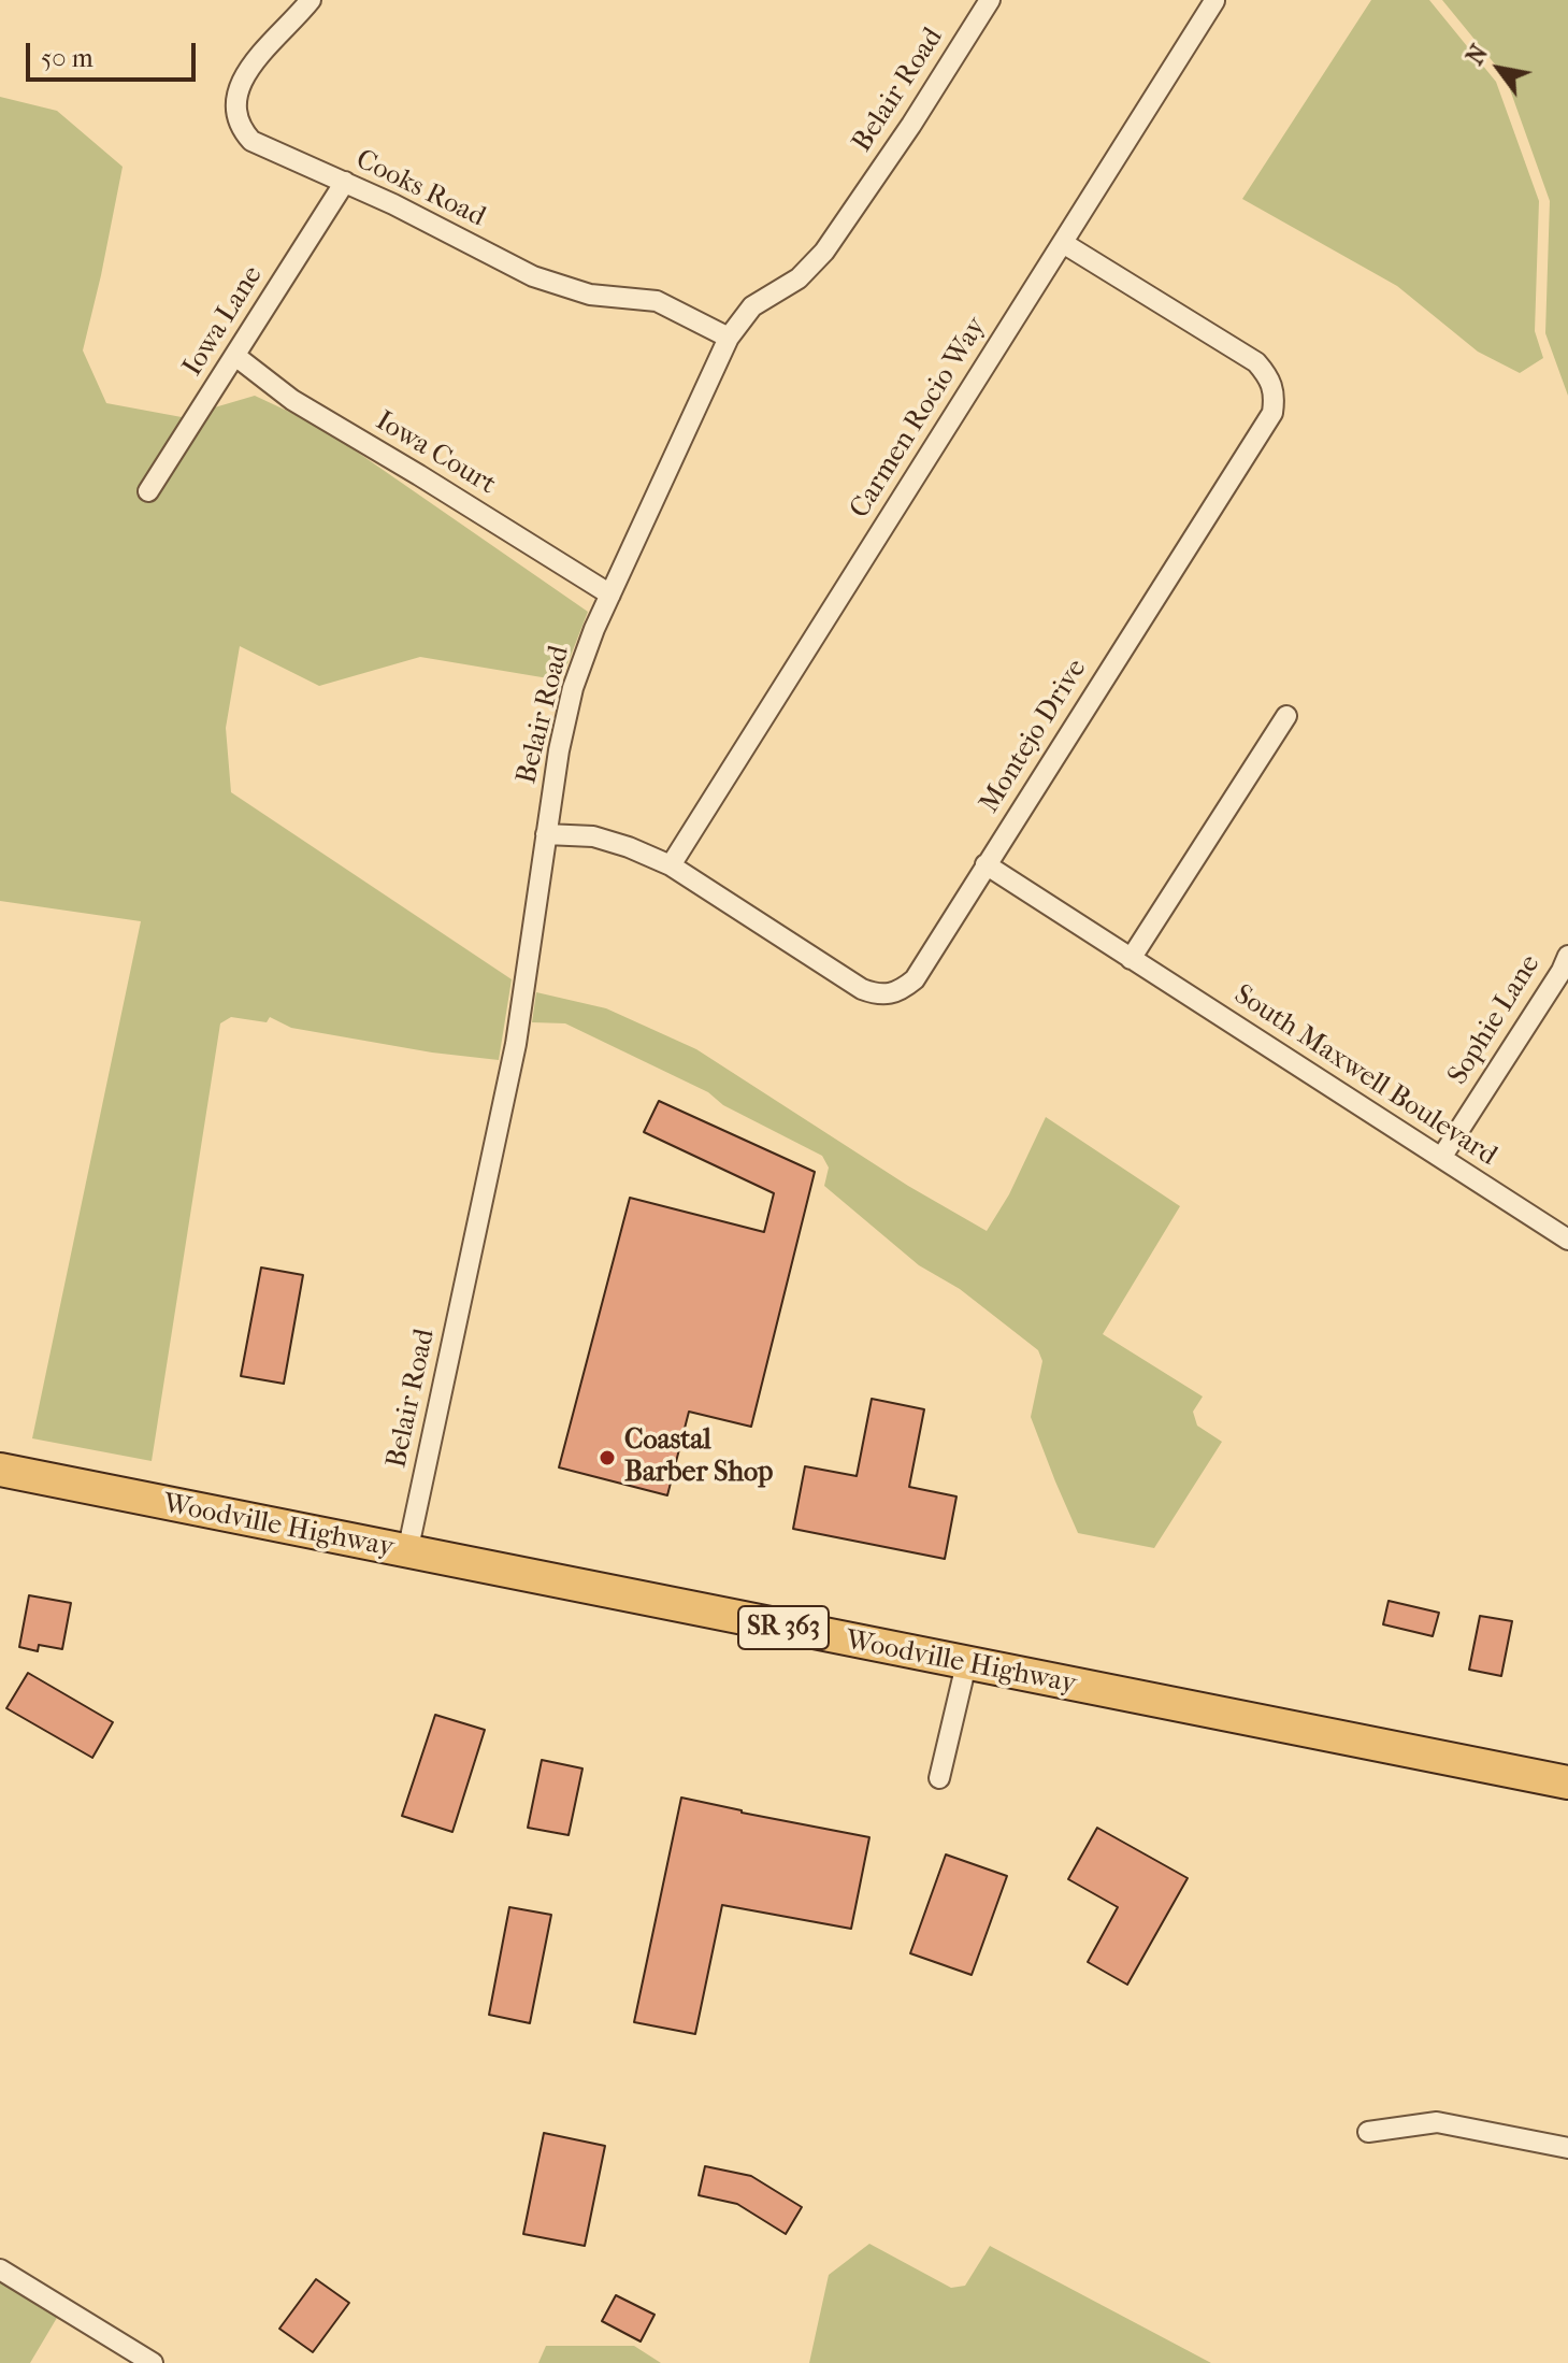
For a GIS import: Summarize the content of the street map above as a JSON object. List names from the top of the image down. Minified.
{"streets":{"main road":["Woodville Highway","SR 363"],"street":["Belair Road","Cooks Road","Iowa Lane","Carmen Rocio Way","Iowa Court","Montejo Drive","Sophie Lane","South Maxwell Boulevard"]},"crossings":[["Belair Road","Cooks Road"],["Belair Road","Iowa Court"],["Belair Road","Montejo Drive"],["Belair Road","Woodville Highway"],["Cooks Road","Iowa Lane"],["Iowa Lane","Iowa Court"],["Carmen Rocio Way","Montejo Drive"],["Montejo Drive","South Maxwell Boulevard"],["Sophie Lane","South Maxwell Boulevard"]],"places":["Coastal Barber Shop"],"scale_bar":"50 m","north":"top left"}
